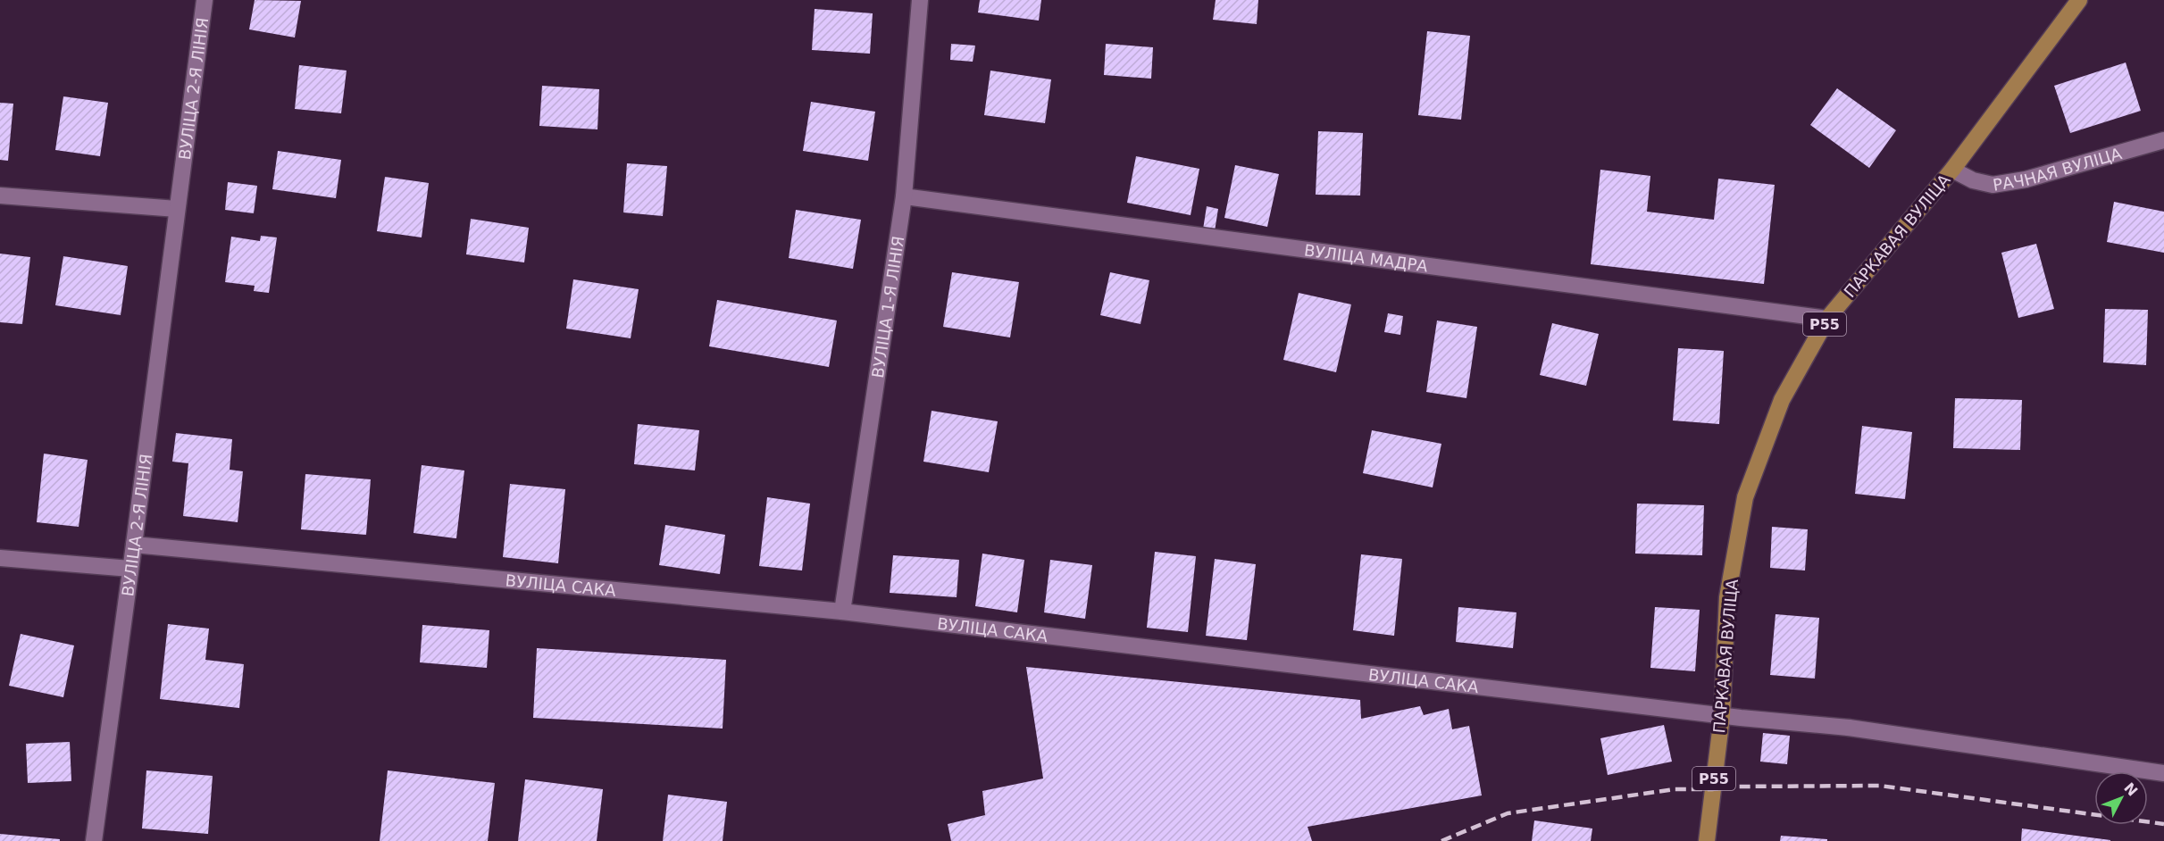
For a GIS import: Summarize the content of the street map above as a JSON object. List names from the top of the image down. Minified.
{"streets":{"main road":["ПАРКАВАЯ ВУЛІЦА","Р55"],"street":["ВУЛІЦА 2-Я ЛІНІЯ","РАЧНАЯ ВУЛІЦА","ВУЛІЦА МАДРА","ВУЛІЦА 1-Я ЛІНІЯ","ВУЛІЦА САКА"]},"crossings":[["ВУЛІЦА 2-Я ЛІНІЯ","ВУЛІЦА САКА"],["РАЧНАЯ ВУЛІЦА","ПАРКАВАЯ ВУЛІЦА"],["ПАРКАВАЯ ВУЛІЦА","ВУЛІЦА МАДРА"],["ПАРКАВАЯ ВУЛІЦА","ВУЛІЦА САКА"],["ВУЛІЦА МАДРА","ВУЛІЦА 1-Я ЛІНІЯ"],["ВУЛІЦА 1-Я ЛІНІЯ","ВУЛІЦА САКА"]],"north":"top right"}
